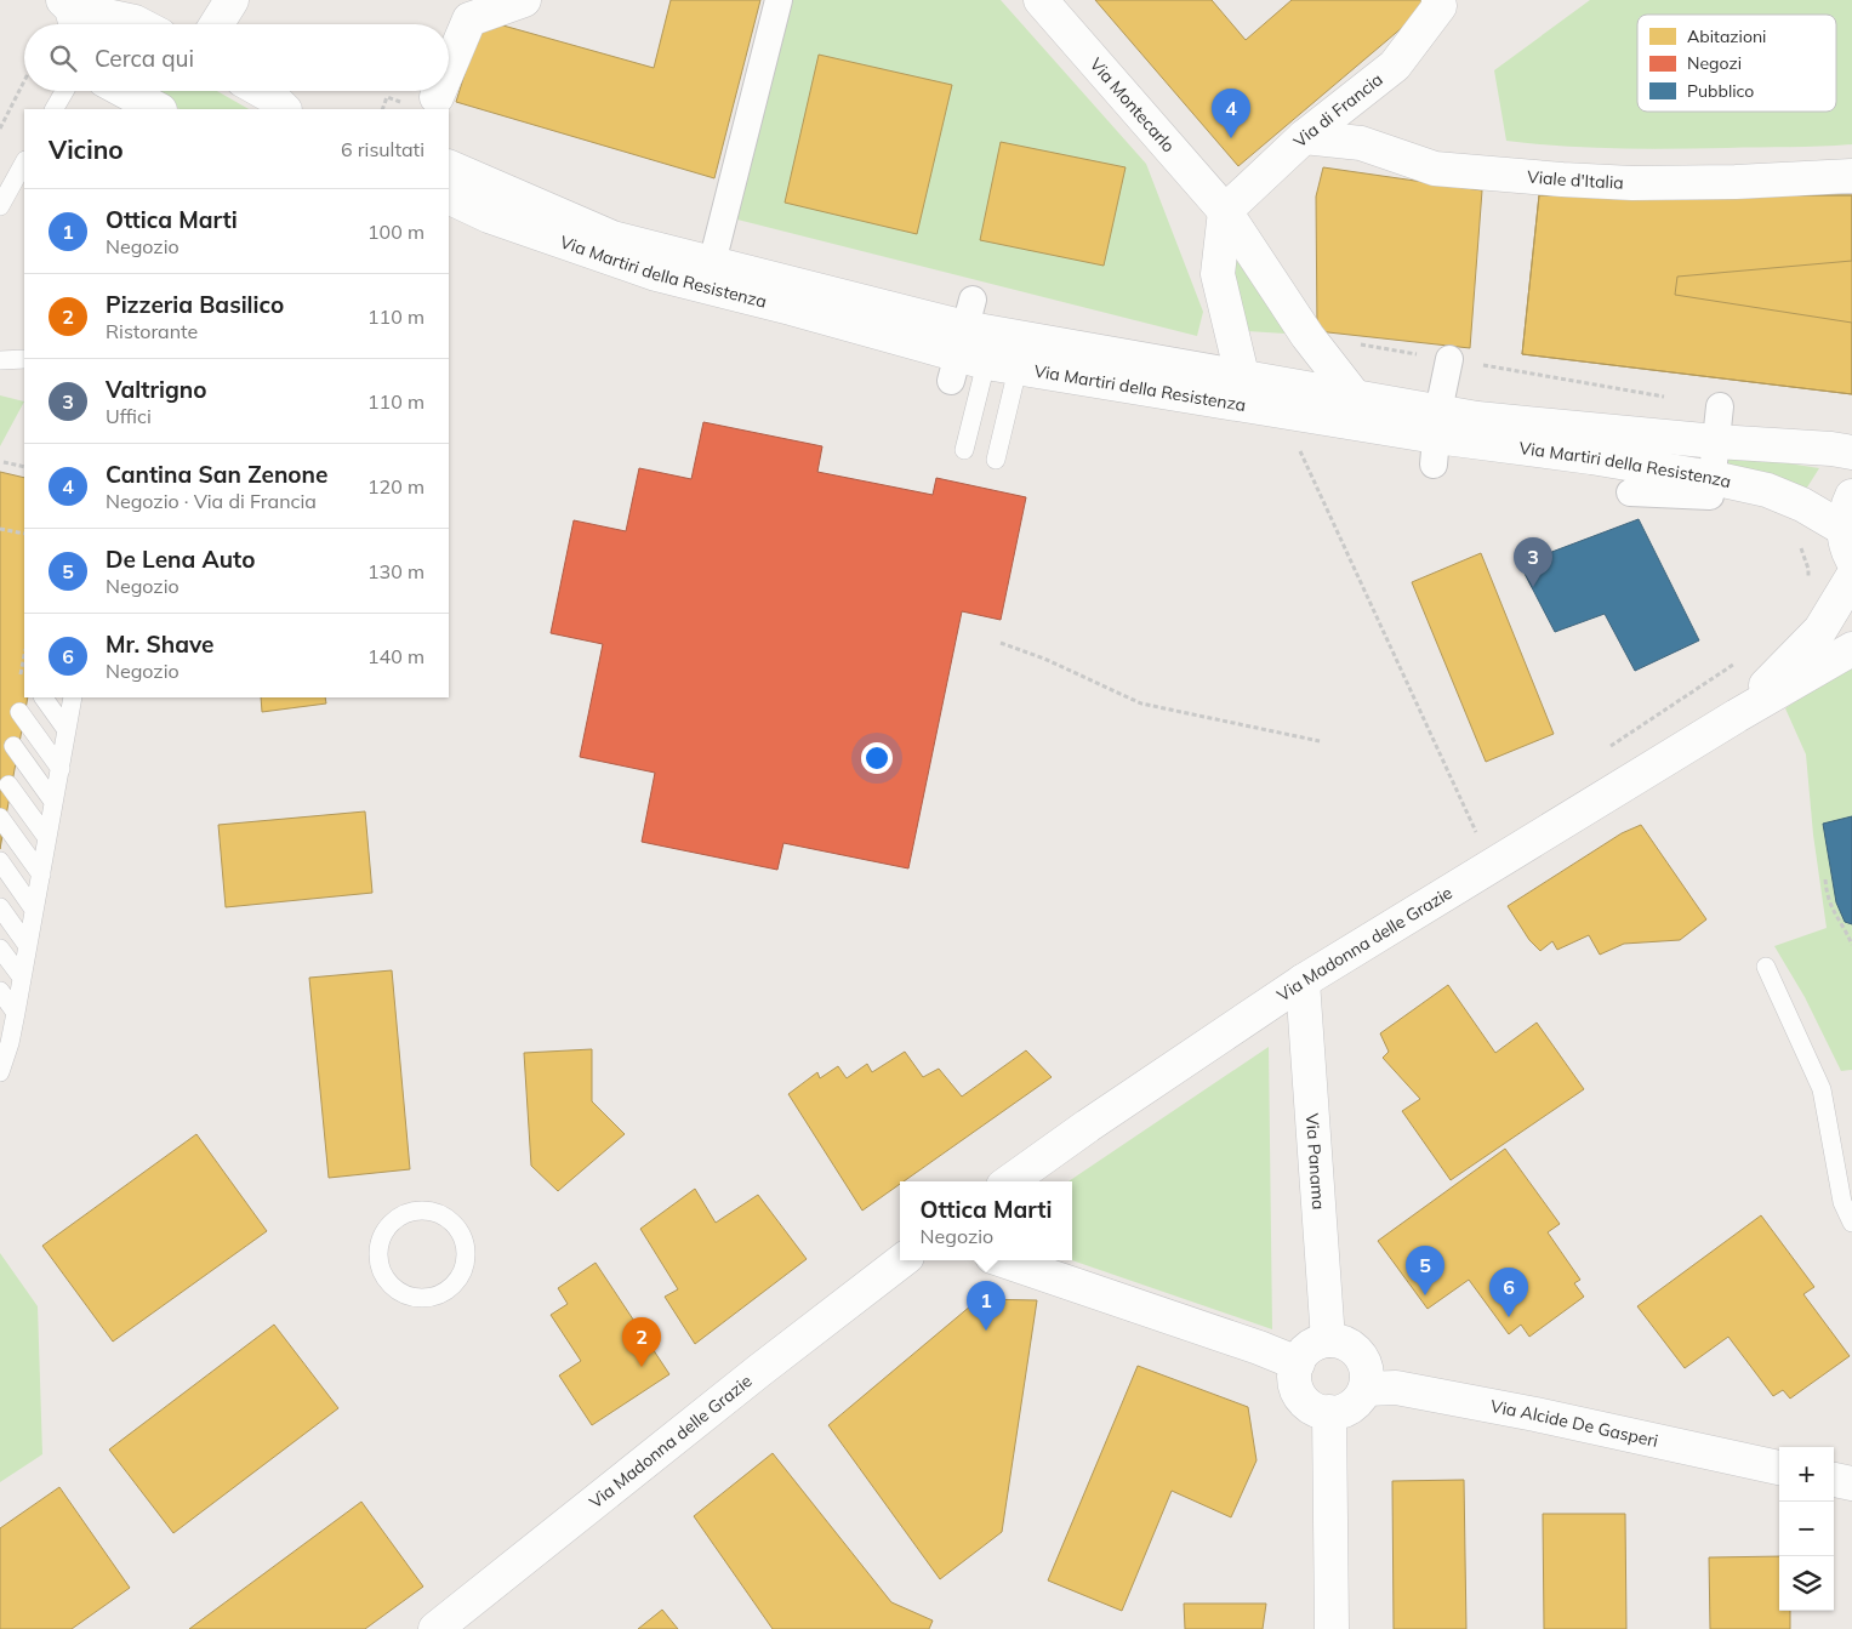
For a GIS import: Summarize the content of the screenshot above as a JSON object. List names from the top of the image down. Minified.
{"streets":{"main road":["Via Montecarlo","Via di Francia","Viale d'Italia","Via Martiri della Resistenza","Via Madonna delle Grazie","Via Panama","Via Alcide De Gasperi"]},"crossings":[["Via Montecarlo","Via di Francia"],["Via Montecarlo","Via Martiri della Resistenza"],["Via di Francia","Viale d'Italia"],["Via Madonna delle Grazie","Via Panama"],["Via Panama","Via Alcide De Gasperi"]],"legend":["Abitazioni","Negozi","Pubblico"],"page":{"search":"Cerca qui","pins":["4","3","5","6","1","2"],"heading":["Vicino","6 risultati"],"list":[{"mark":"1","name":"Ottica Marti","note":"Negozio","value":"100 m"},{"mark":"2","name":"Pizzeria Basilico","note":"Ristorante","value":"110 m"},{"mark":"3","name":"Valtrigno","note":"Uffici","value":"110 m"},{"mark":"4","name":"Cantina San Zenone","note":"Negozio · Via di Francia","value":"120 m"},{"mark":"5","name":"De Lena Auto","note":"Negozio","value":"130 m"},{"mark":"6","name":"Mr. Shave","note":"Negozio","value":"140 m"}],"popup":["Ottica Marti","Negozio"],"map_buttons":["+","−"]}}
